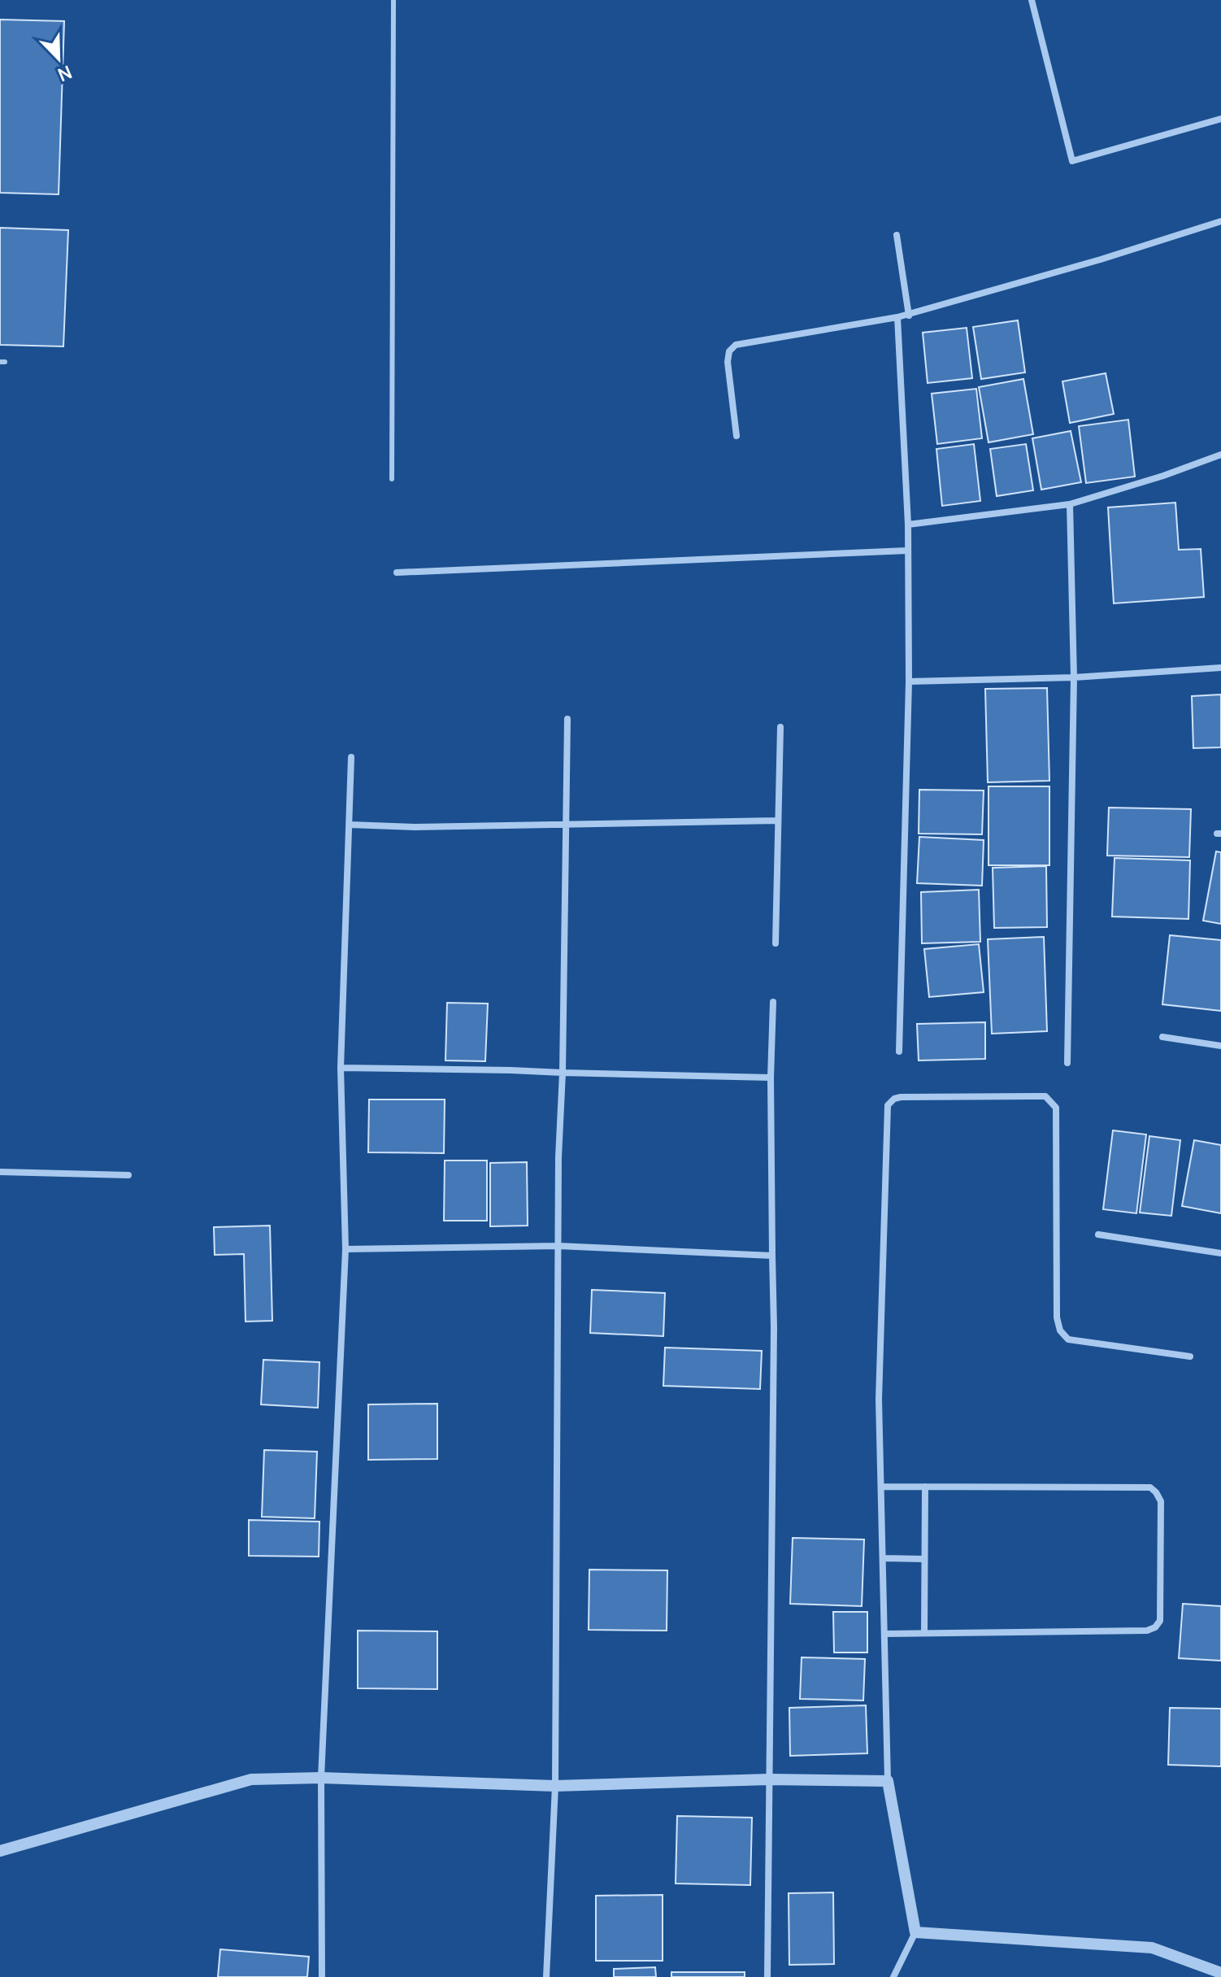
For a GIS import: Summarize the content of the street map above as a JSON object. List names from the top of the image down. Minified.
{"north":"bottom right"}
